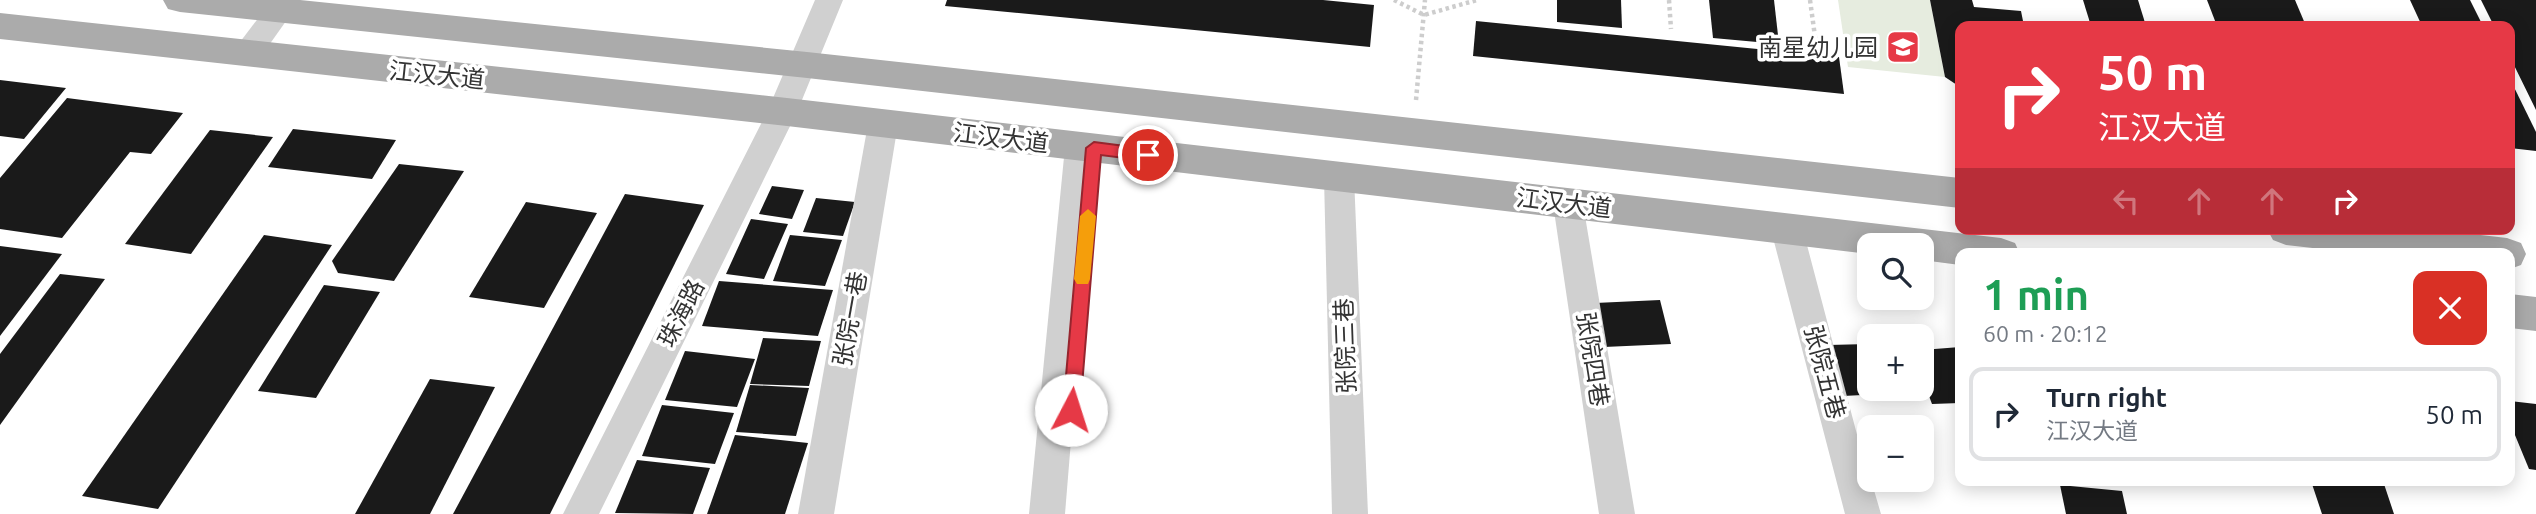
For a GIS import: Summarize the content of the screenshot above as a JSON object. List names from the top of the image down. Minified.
{"streets":{"main road":["江汉大道"],"street":["珠海路","张院一巷","张院三巷","张院四巷","张院五巷"]},"crossings":[["江汉大道","珠海路"],["江汉大道","张院一巷"],["江汉大道","张院三巷"],["江汉大道","张院四巷"],["江汉大道","张院五巷"]],"places":{"school or university":["南星幼儿园"]},"page":{"turn":["50 m","江汉大道"],"map_buttons":["+","−"],"heading":["1 min","60 m · 20:12"],"list":[{"name":"Turn right","note":"江汉大道","value":"50 m"}]}}
